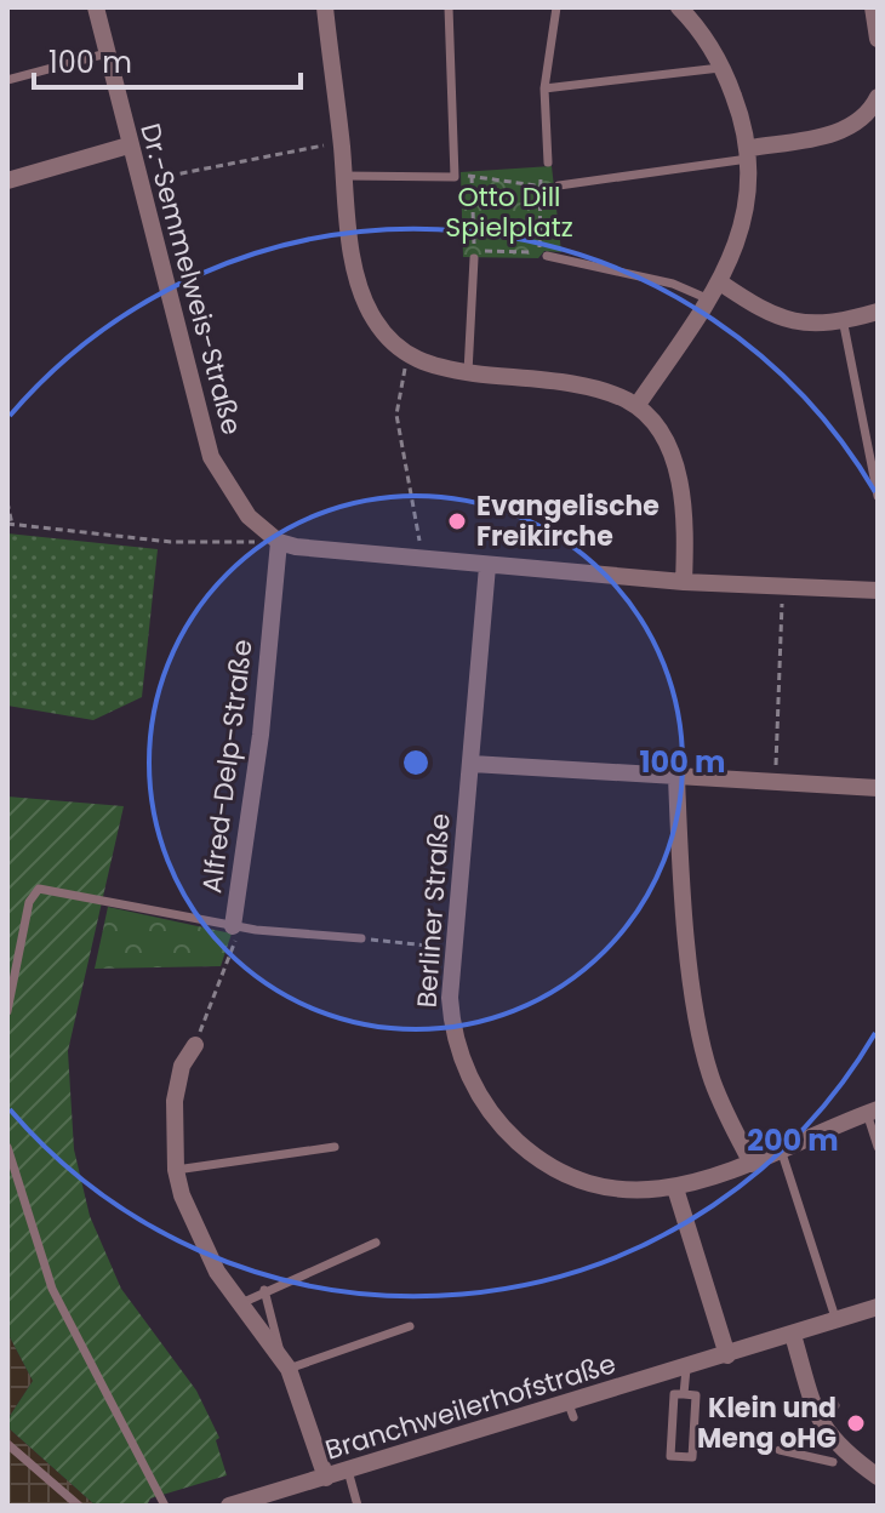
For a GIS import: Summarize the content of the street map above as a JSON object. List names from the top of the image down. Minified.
{"streets":{"street":["Dr.-Semmelweis-Straße","Alfred-Delp-Straße","Berliner Straße","Branchweilerhofstraße"]},"crossings":[["Dr.-Semmelweis-Straße","Alfred-Delp-Straße"]],"parks":["Otto Dill Spielplatz"],"places":["Evangelische Freikirche","Klein und Meng oHG"],"scale_bar":"100 m","rings":["100 m","200 m"]}
